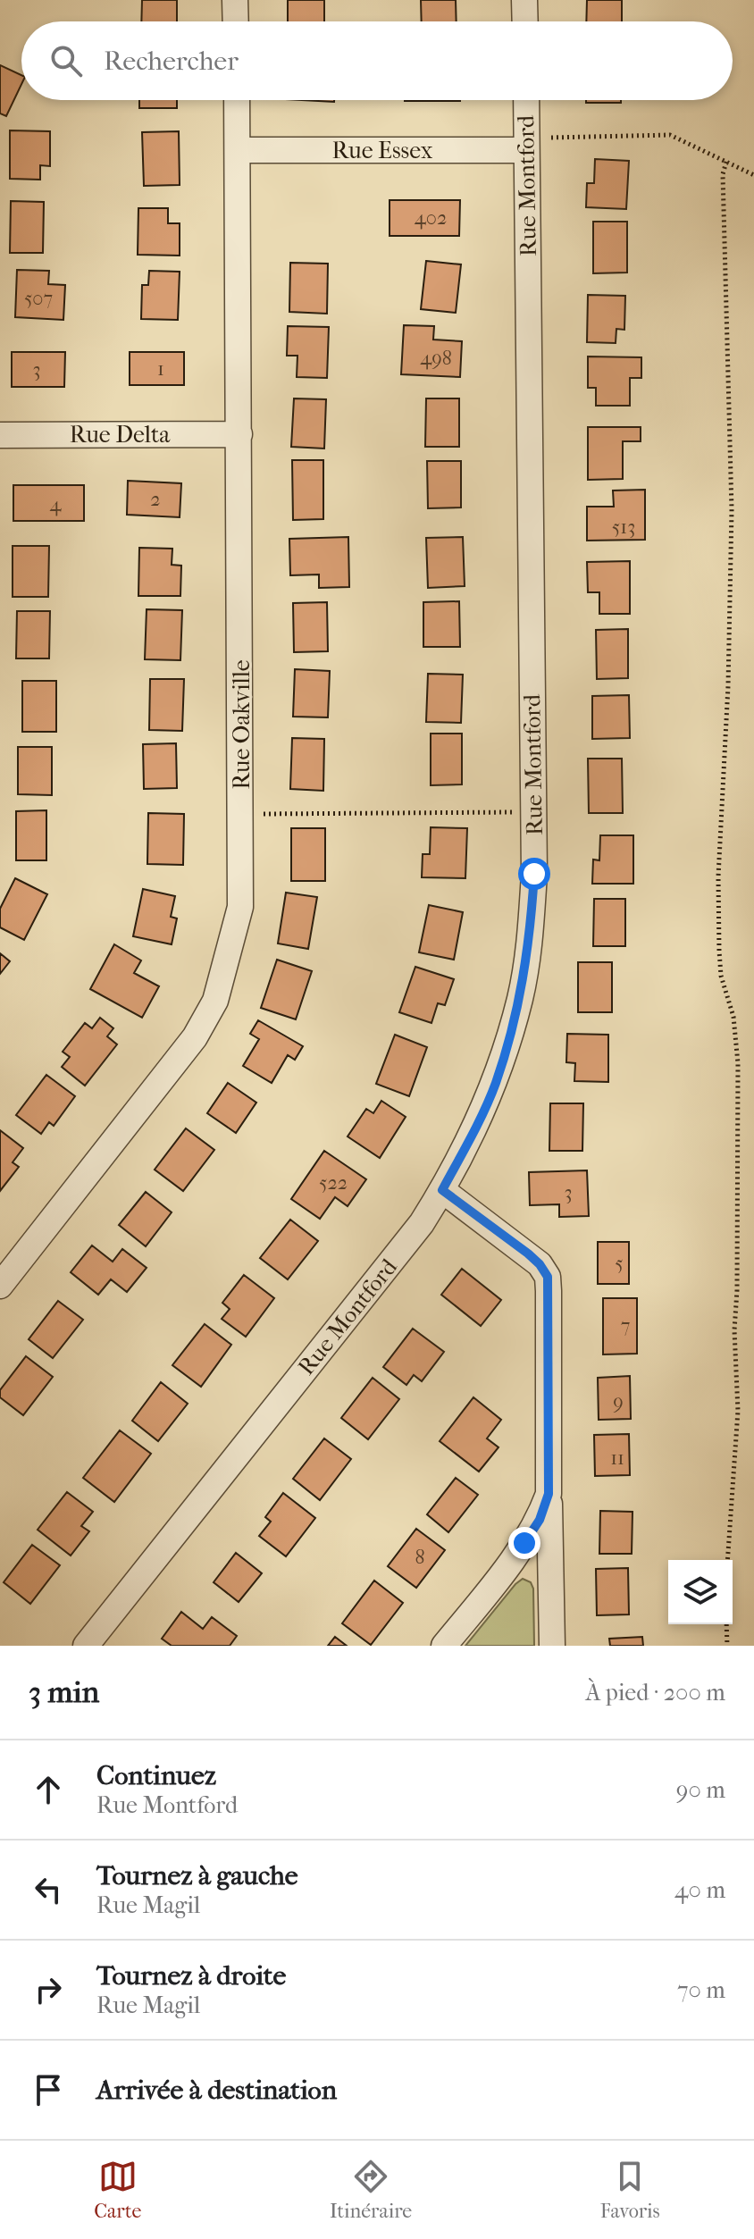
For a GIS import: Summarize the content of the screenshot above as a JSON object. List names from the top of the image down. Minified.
{"streets":{"street":["Rue Essex","Rue Montford","Rue Delta","Rue Oakville"]},"crossings":[["Rue Essex","Rue Montford"],["Rue Essex","Rue Oakville"],["Rue Delta","Rue Oakville"]],"house_numbers":["402","507","498","1","3","2","4","513","522","3","5","7","9","11","8"],"page":{"search":"Rechercher","heading":["3 min","À pied · 200 m"],"list":[["Continuez","Rue Montford","90 m"],["Tournez à gauche","Rue Magil","40 m"],["Tournez à droite","Rue Magil","70 m"],"Arrivée à destination"],"nav":["Carte","Itinéraire","Favoris"]}}
